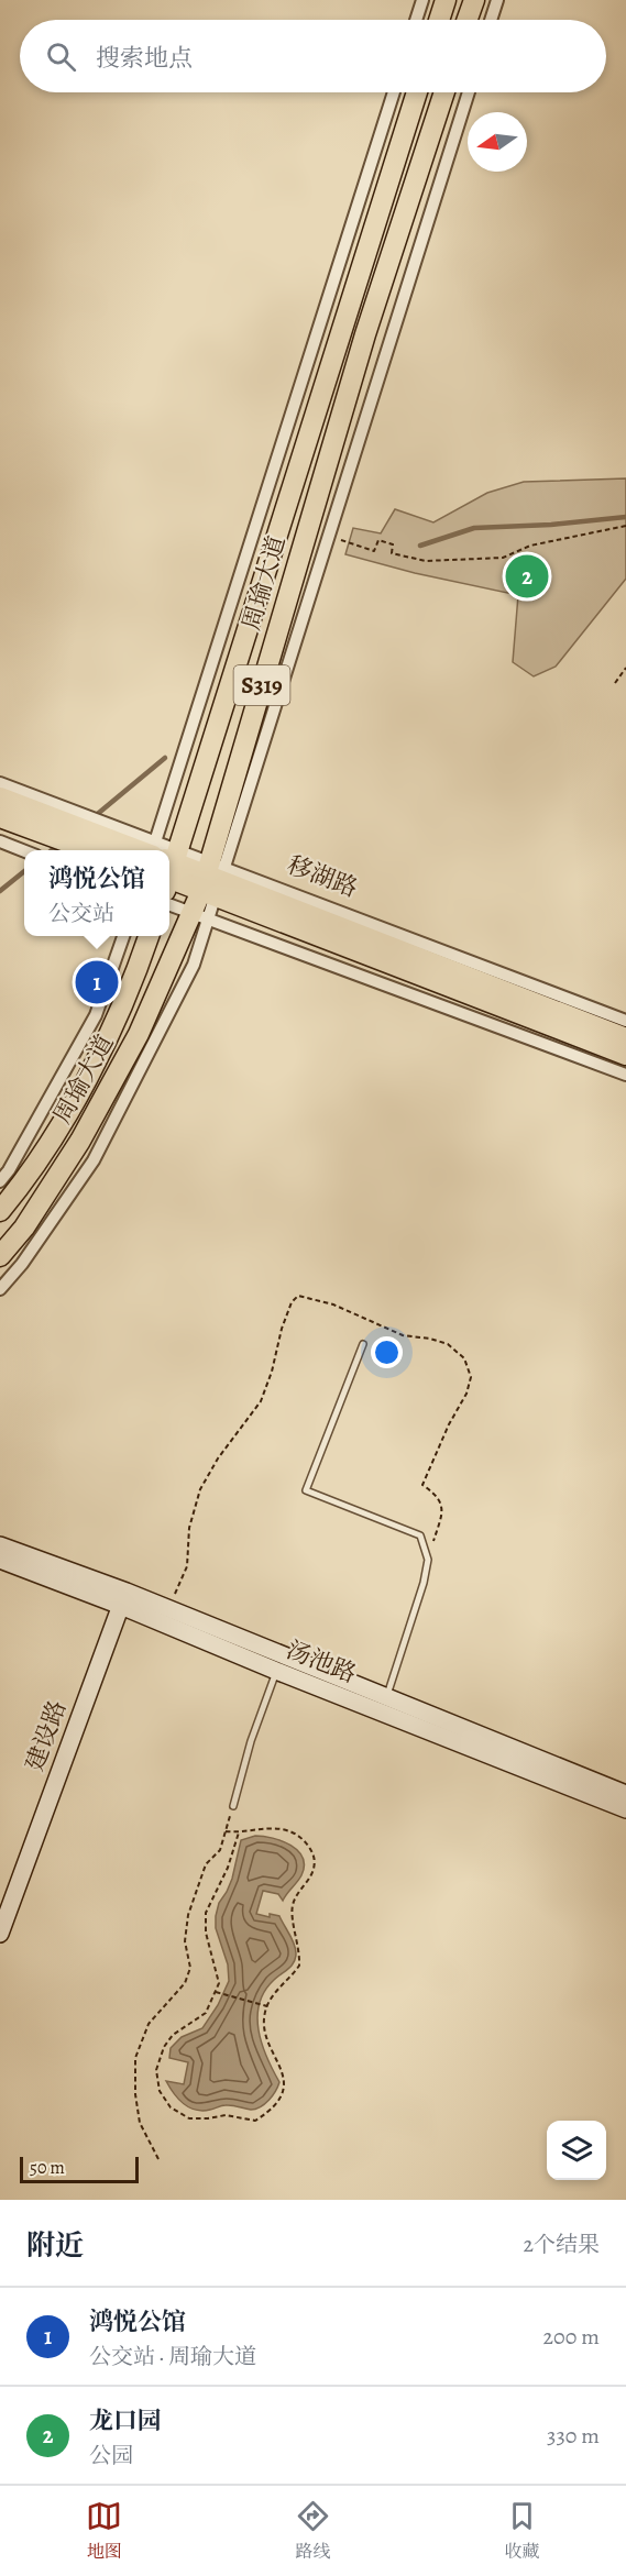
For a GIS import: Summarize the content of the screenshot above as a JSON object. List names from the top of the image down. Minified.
{"streets":{"main road":["周瑜大道","S319","移湖路"],"street":["汤池路","建设路"]},"crossings":[["周瑜大道","移湖路"],["汤池路","建设路"]],"scale_bar":"50 m","north":"left","page":{"search":"搜索地点","pins":["2","1"],"popup":["鸿悦公馆","公交站"],"scale":"50 m","heading":["附近","2个结果"],"list":[{"mark":"1","name":"鸿悦公馆","note":"公交站 · 周瑜大道","value":"200 m"},{"mark":"2","name":"龙口园","note":"公园","value":"330 m"}],"nav":["地图","路线","收藏"]}}
